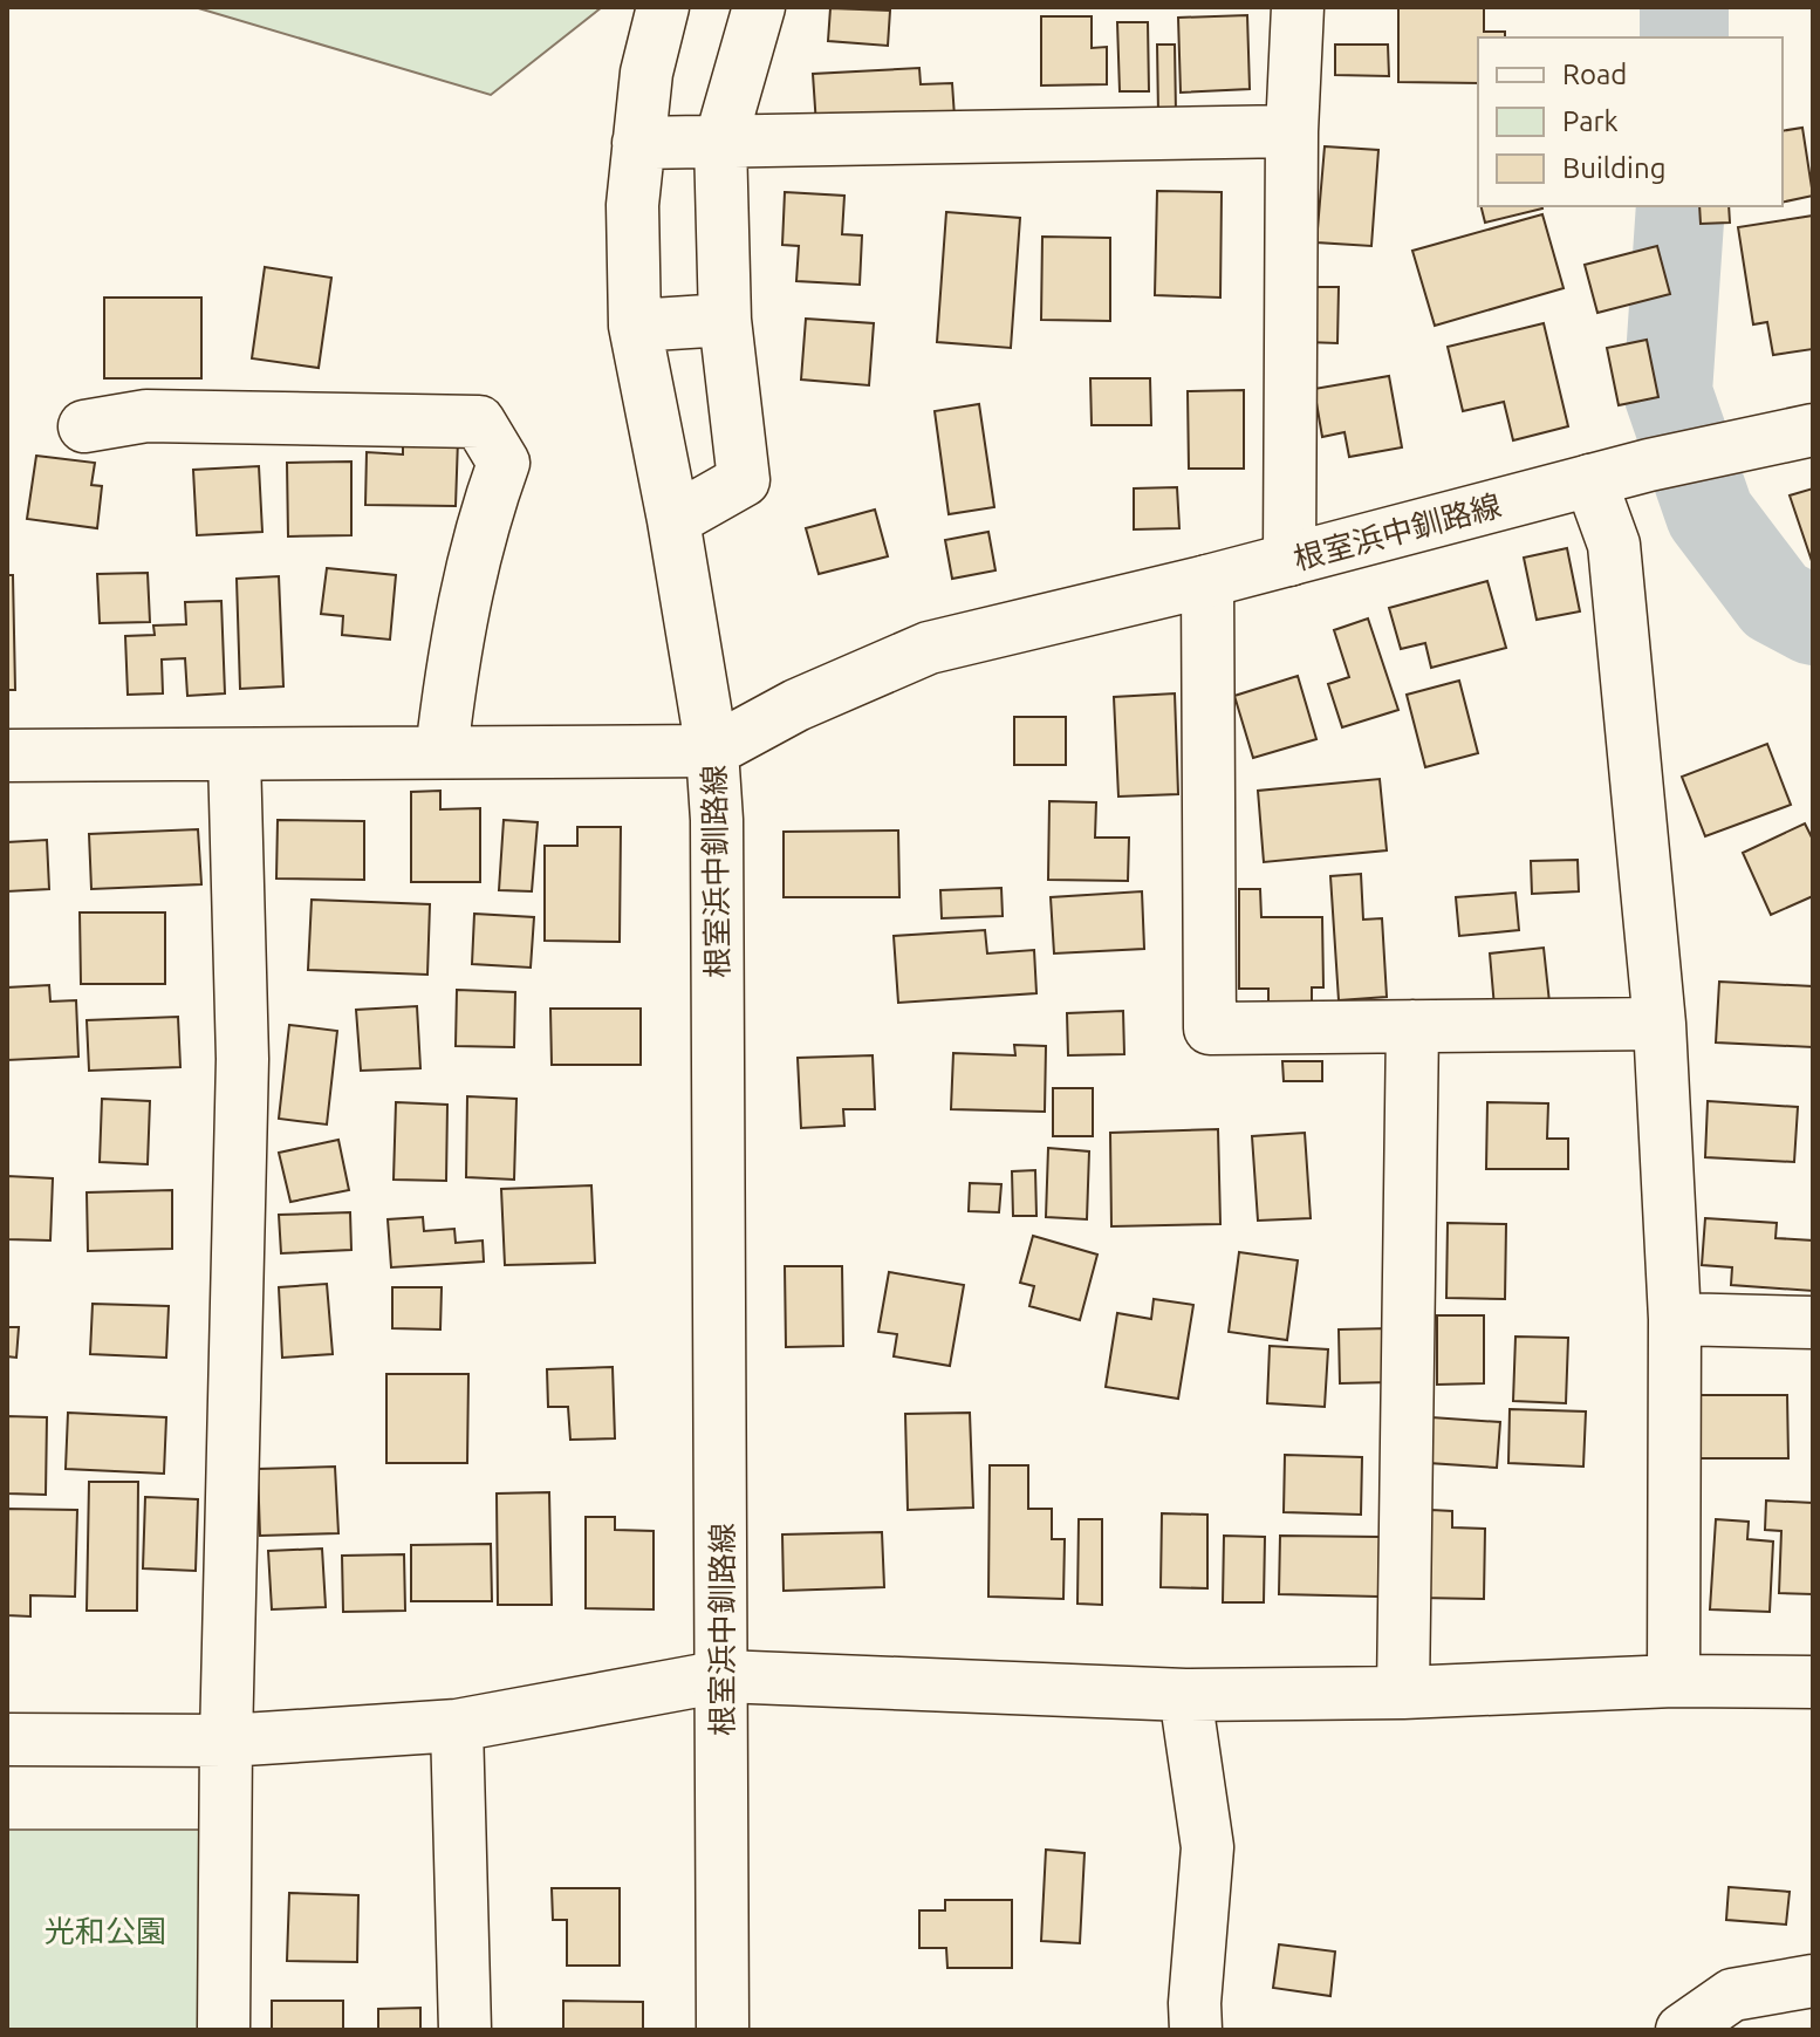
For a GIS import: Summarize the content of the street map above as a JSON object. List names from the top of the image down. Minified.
{"streets":{"street":["根室浜中釧路線"]},"parks":["光和公園"],"legend":["Road","Park","Building"]}
